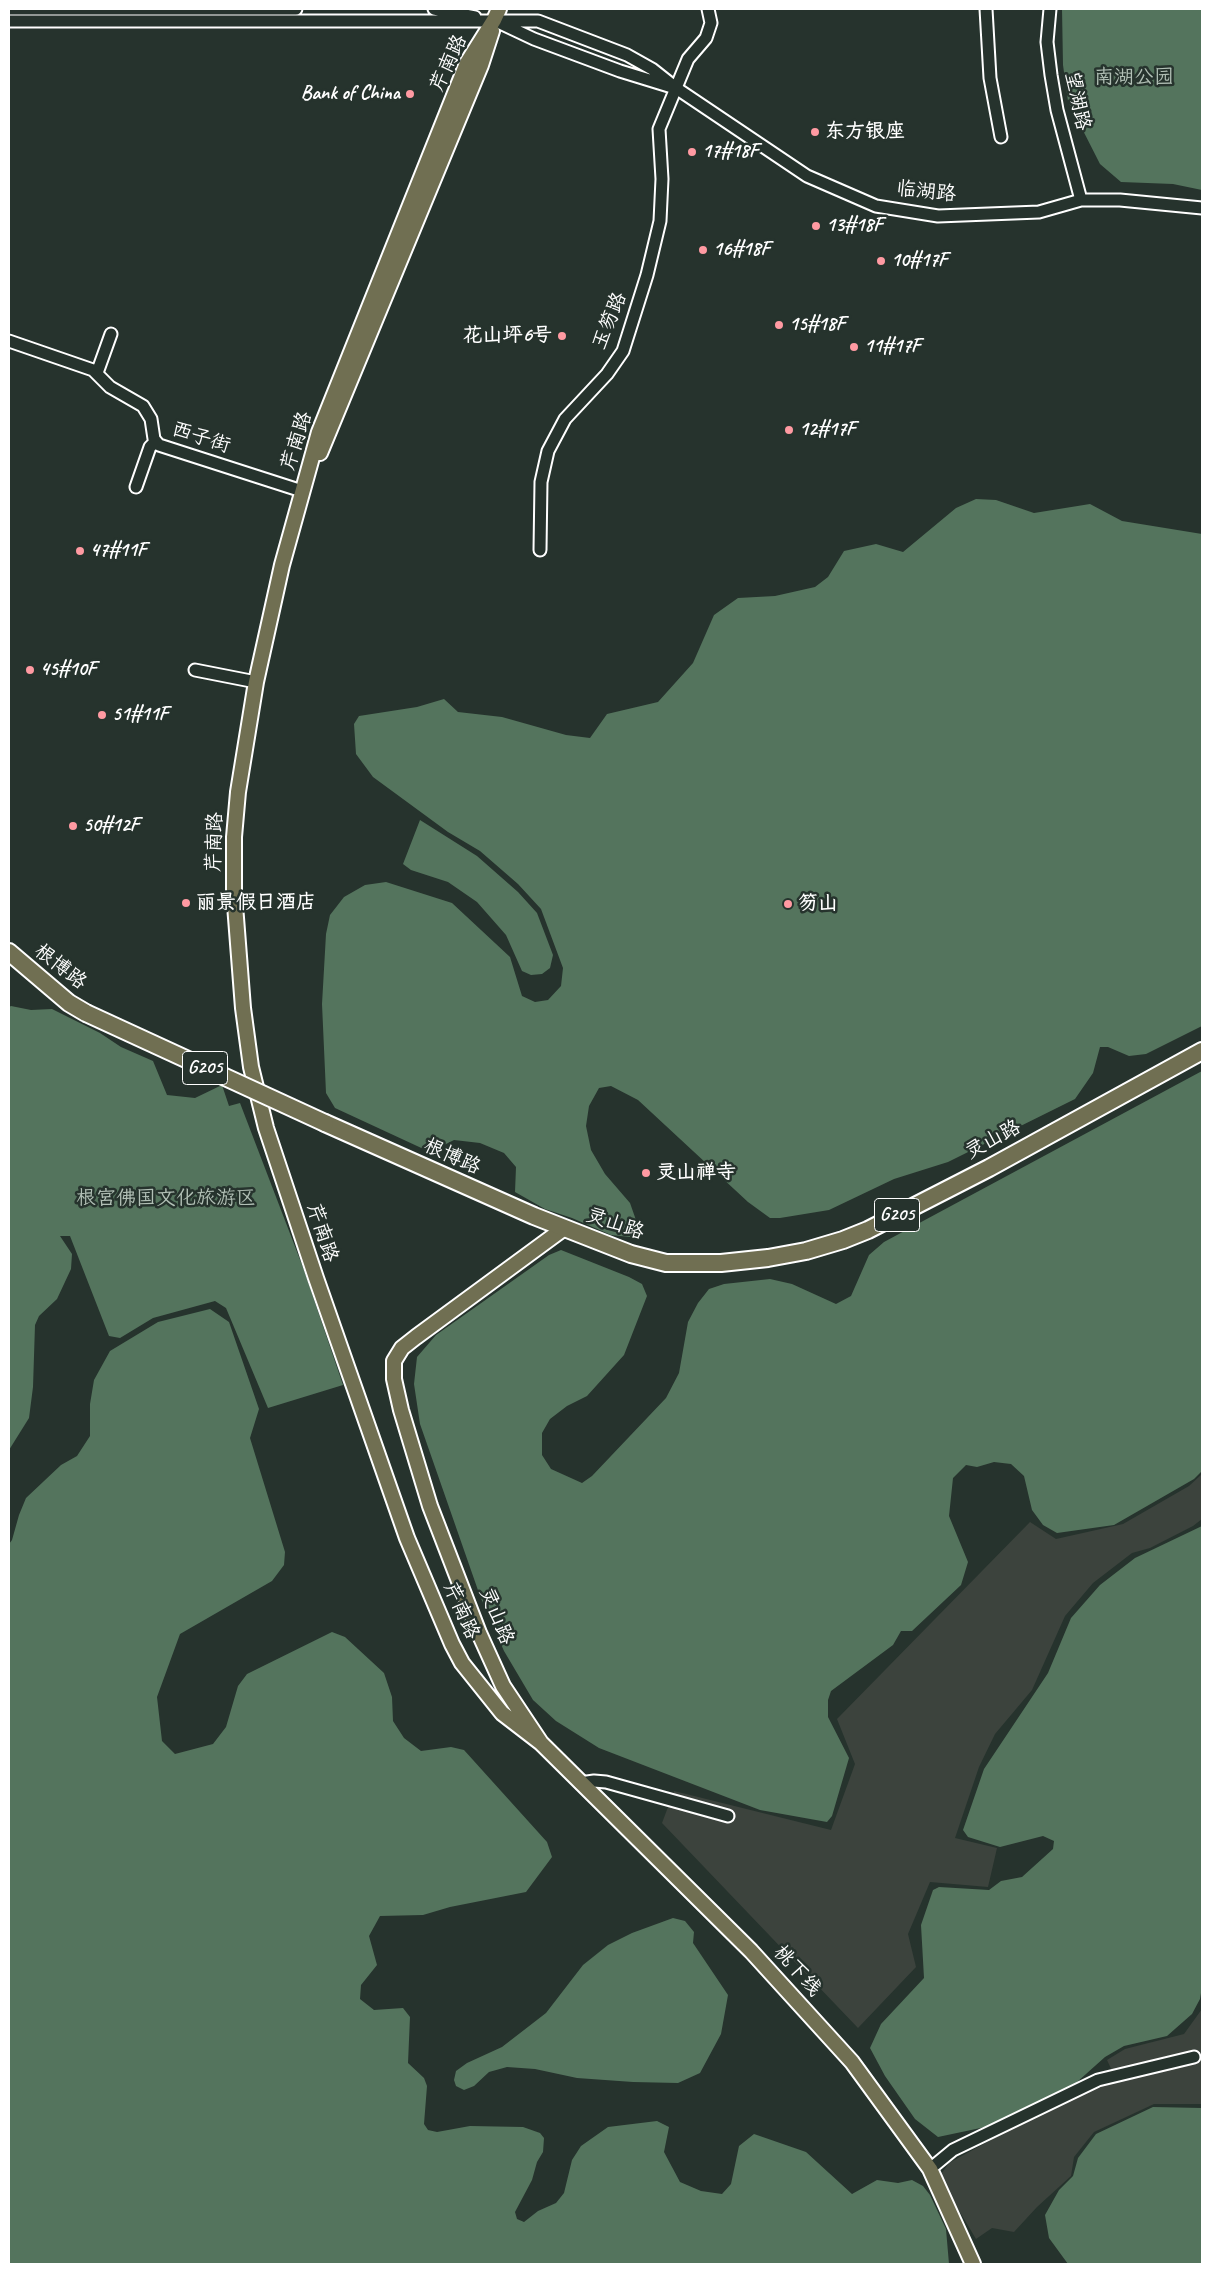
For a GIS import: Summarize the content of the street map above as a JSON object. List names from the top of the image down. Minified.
{"streets":{"highway":["根博路","G205","灵山路"],"main road":["芹南路","桃下线"],"street":["望湖路","临湖路","玉笏路","西子街"]},"crossings":[["芹南路","西子街"],["芹南路","灵山路"],["芹南路","桃下线"],["望湖路","临湖路"],["临湖路","玉笏路"],["根博路","灵山路"],["灵山路","桃下线"]],"parks":["南湖公园","根宫佛国文化旅游区"],"places":["Bank of China","东方银座","17#18F","13#18F","16#18F","10#17F","15#18F","花山坪6号","11#17F","12#17F","47#11F","45#10F","51#11F","50#12F","丽景假日酒店","笏山","灵山禅寺"]}
